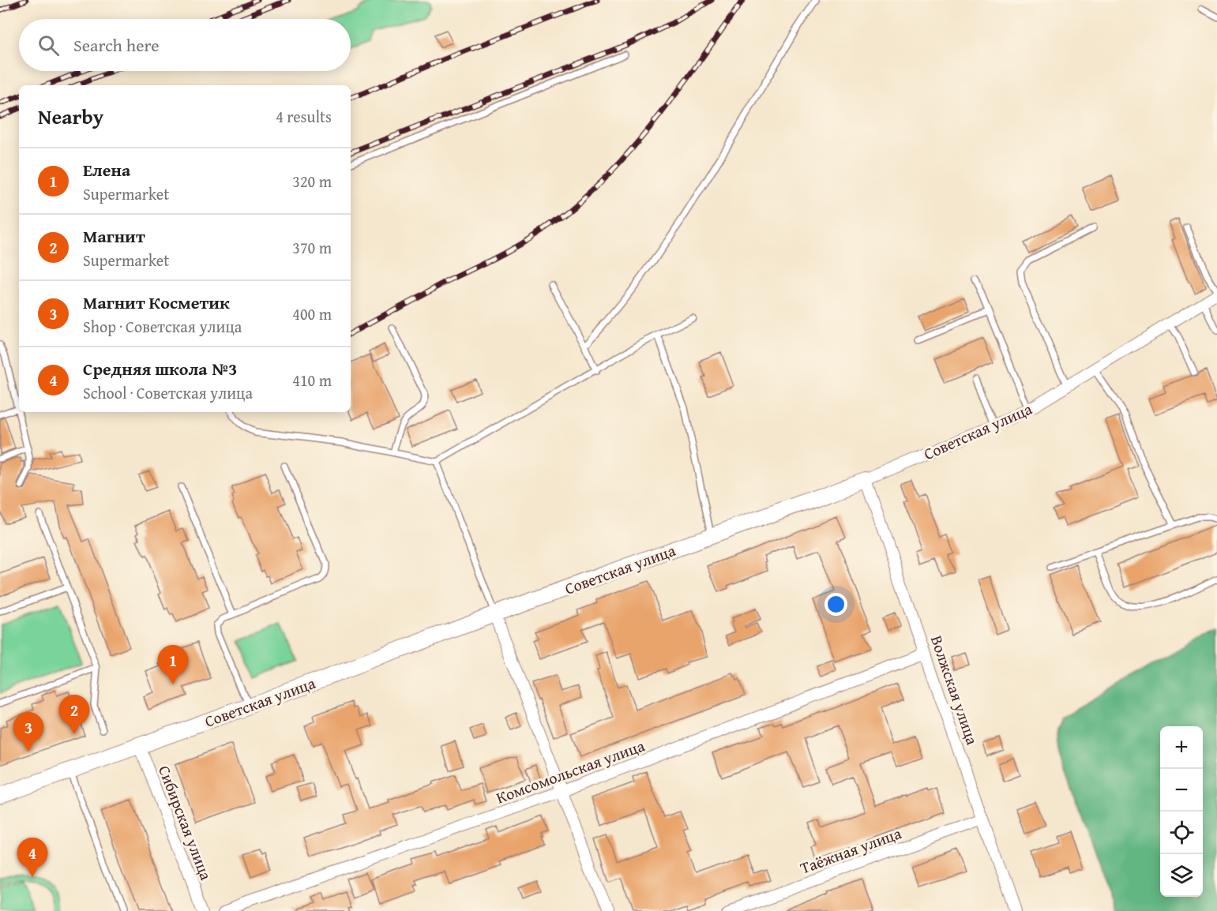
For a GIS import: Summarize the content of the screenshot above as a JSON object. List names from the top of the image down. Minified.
{"streets":{"street":["Советская улица","Волжская улица","Комсомольская улица","Сибирская улица","Таёжная улица"]},"crossings":[["Советская улица","Волжская улица"],["Советская улица","Сибирская улица"],["Волжская улица","Комсомольская улица"],["Волжская улица","Таёжная улица"]],"page":{"search":"Search here","heading":["Nearby","4 results"],"list":[{"mark":"1","name":"Елена","note":"Supermarket","value":"320 m"},{"mark":"2","name":"Магнит","note":"Supermarket","value":"370 m"},{"mark":"3","name":"Магнит Косметик","note":"Shop · Советская улица","value":"400 m"},{"mark":"4","name":"Средняя школа №3","note":"School · Советская улица","value":"410 m"}],"pins":["1","2","3","4"],"map_buttons":["+","−"]}}
